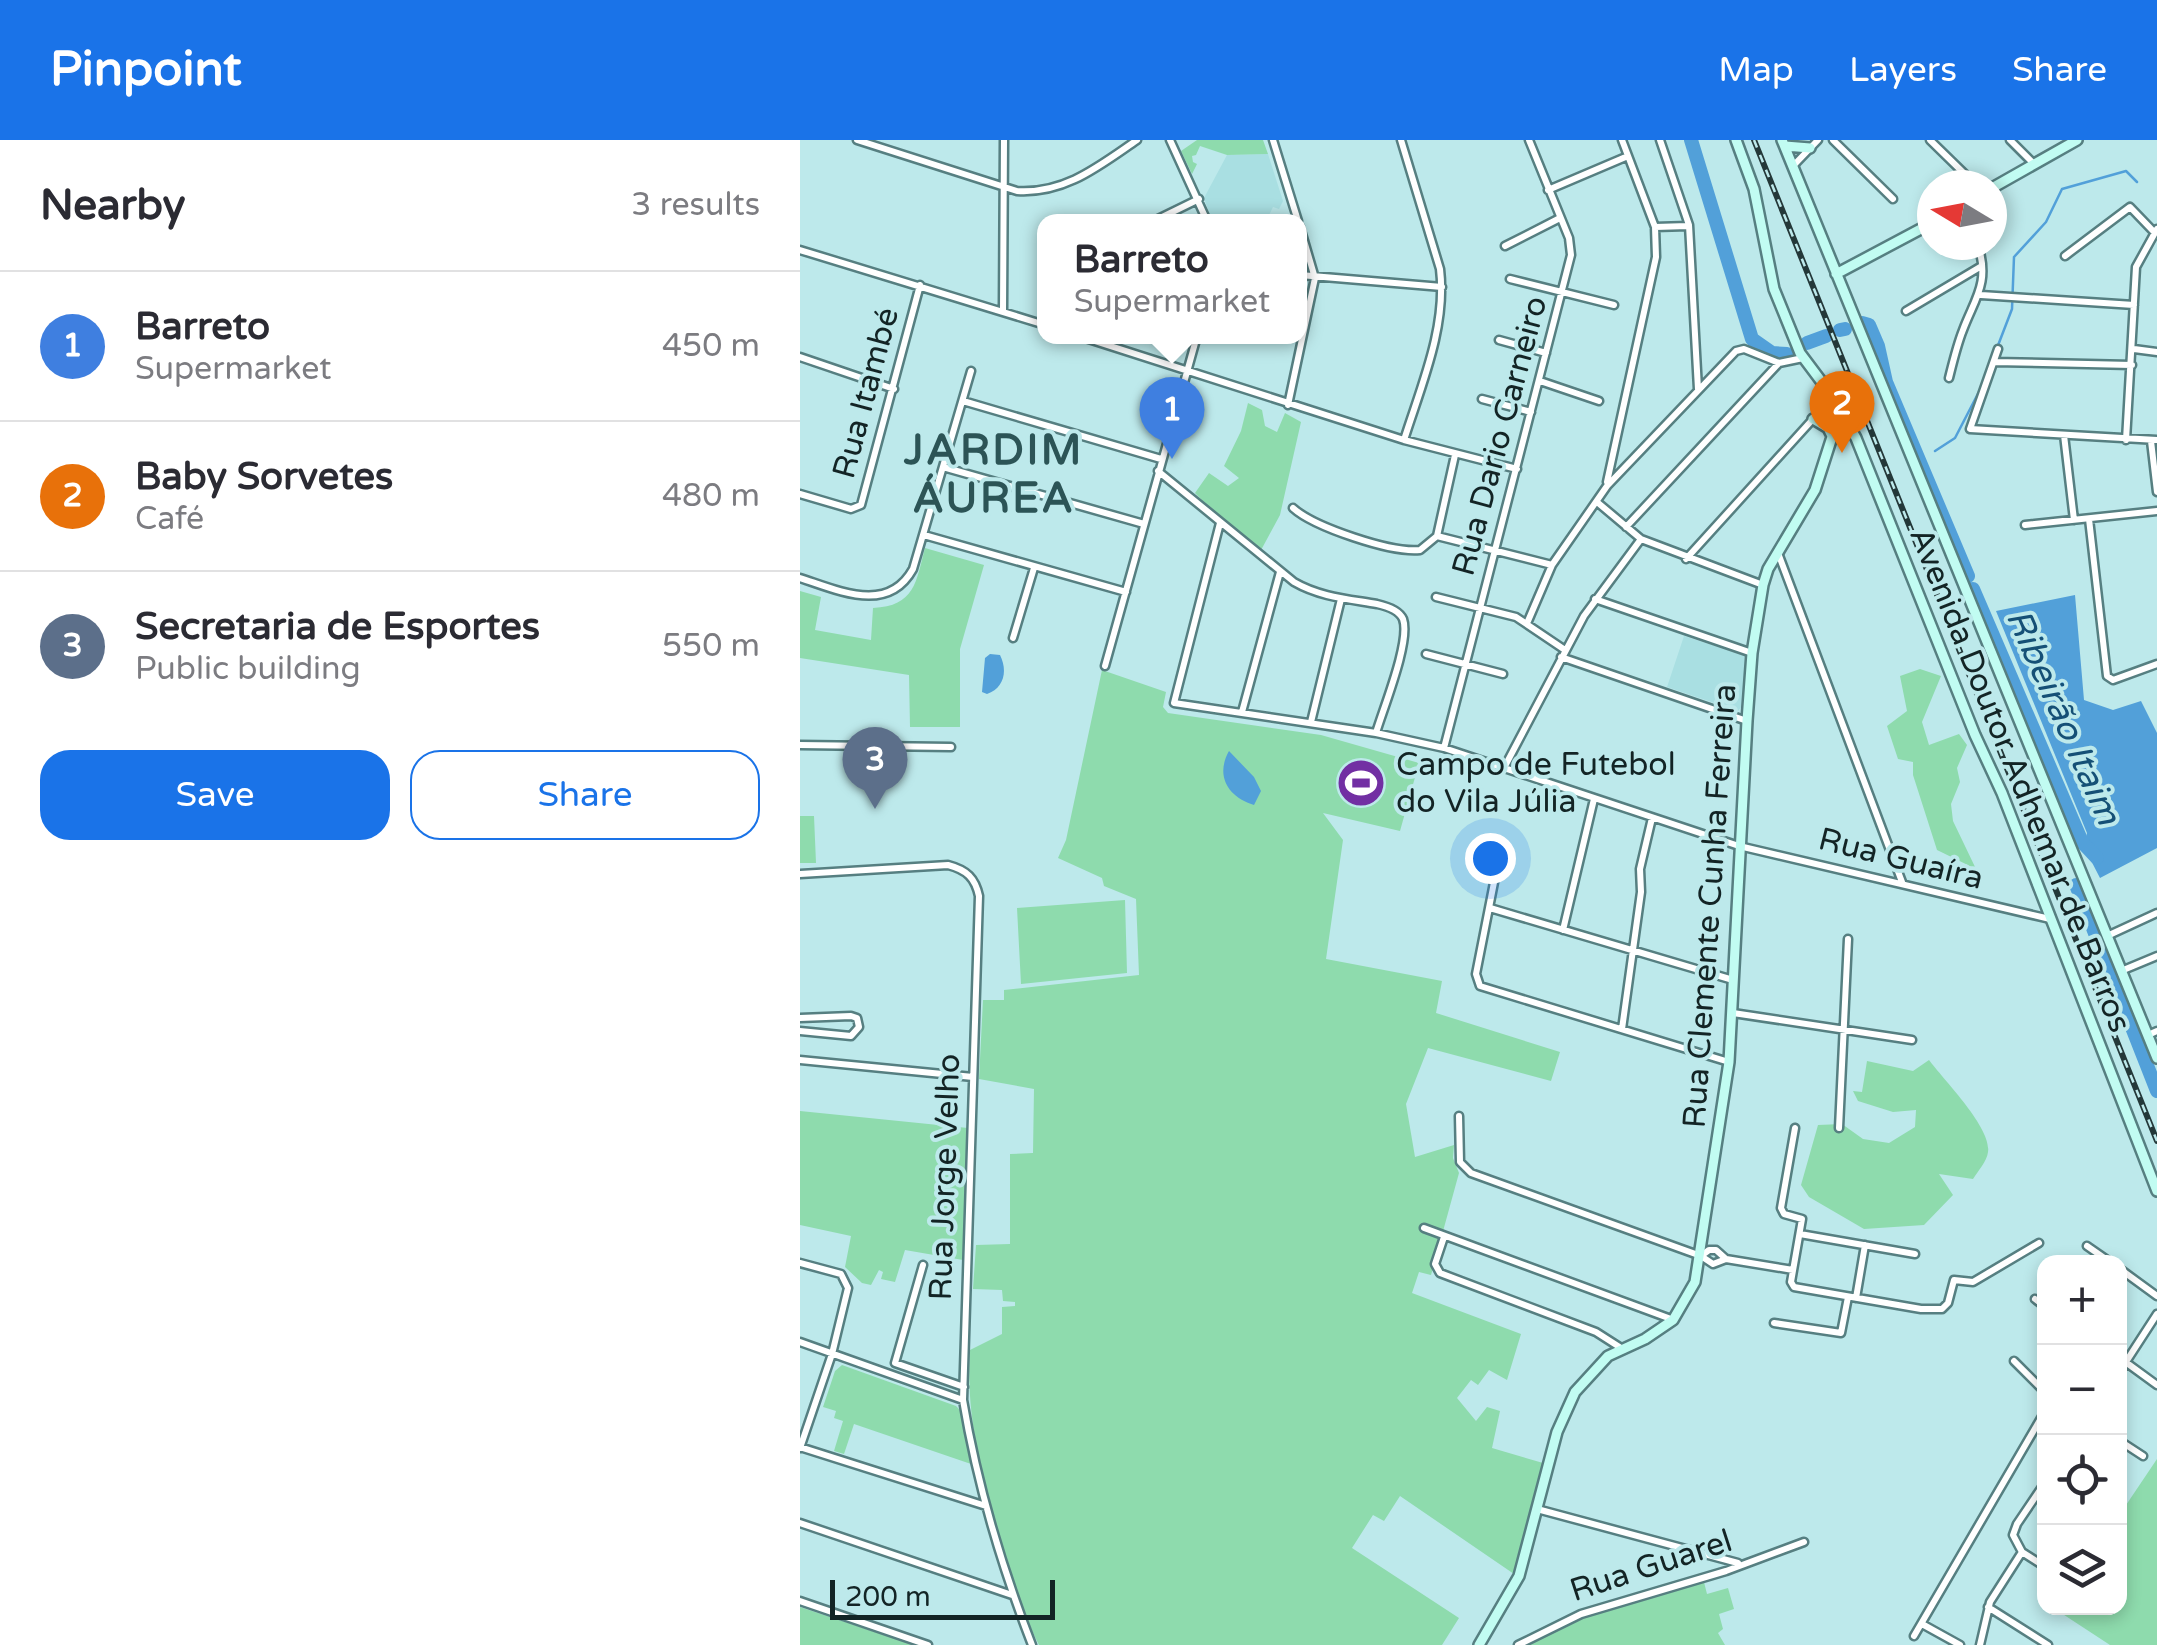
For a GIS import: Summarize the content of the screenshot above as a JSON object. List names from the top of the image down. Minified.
{"streets":{"street":["Rua Itambé","Rua Dario Carneiro","Avenida Doutor Adhemar de Barros","Rua Guaíra","Rua Clemente Cunha Ferreira","Rua Jorge Velho","Rua Guarel"]},"crossings":[["Rua Dario Carneiro","Rua Guaíra"],["Avenida Doutor Adhemar de Barros","Rua Guaíra"],["Avenida Doutor Adhemar de Barros","Rua Clemente Cunha Ferreira"],["Rua Guaíra","Rua Clemente Cunha Ferreira"]],"districts":["JARDIM ÁUREA"],"water":["Ribeirão Itaim"],"places":{"sports":["Campo de Futebol do Vila Júlia"]},"scale_bar":"200 m","north":"left","page":{"header":"Pinpoint","nav":["Map","Layers","Share"],"heading":["Nearby","3 results"],"popup":["Barreto","Supermarket"],"list":[{"mark":"1","name":"Barreto","note":"Supermarket","value":"450 m"},{"mark":"2","name":"Baby Sorvetes","note":"Café","value":"480 m"},{"mark":"3","name":"Secretaria de Esportes","note":"Public building","value":"550 m"}],"pins":["2","1","3"],"buttons":["Save","Share"],"map_buttons":["+","−"],"scale":"200 m"}}
